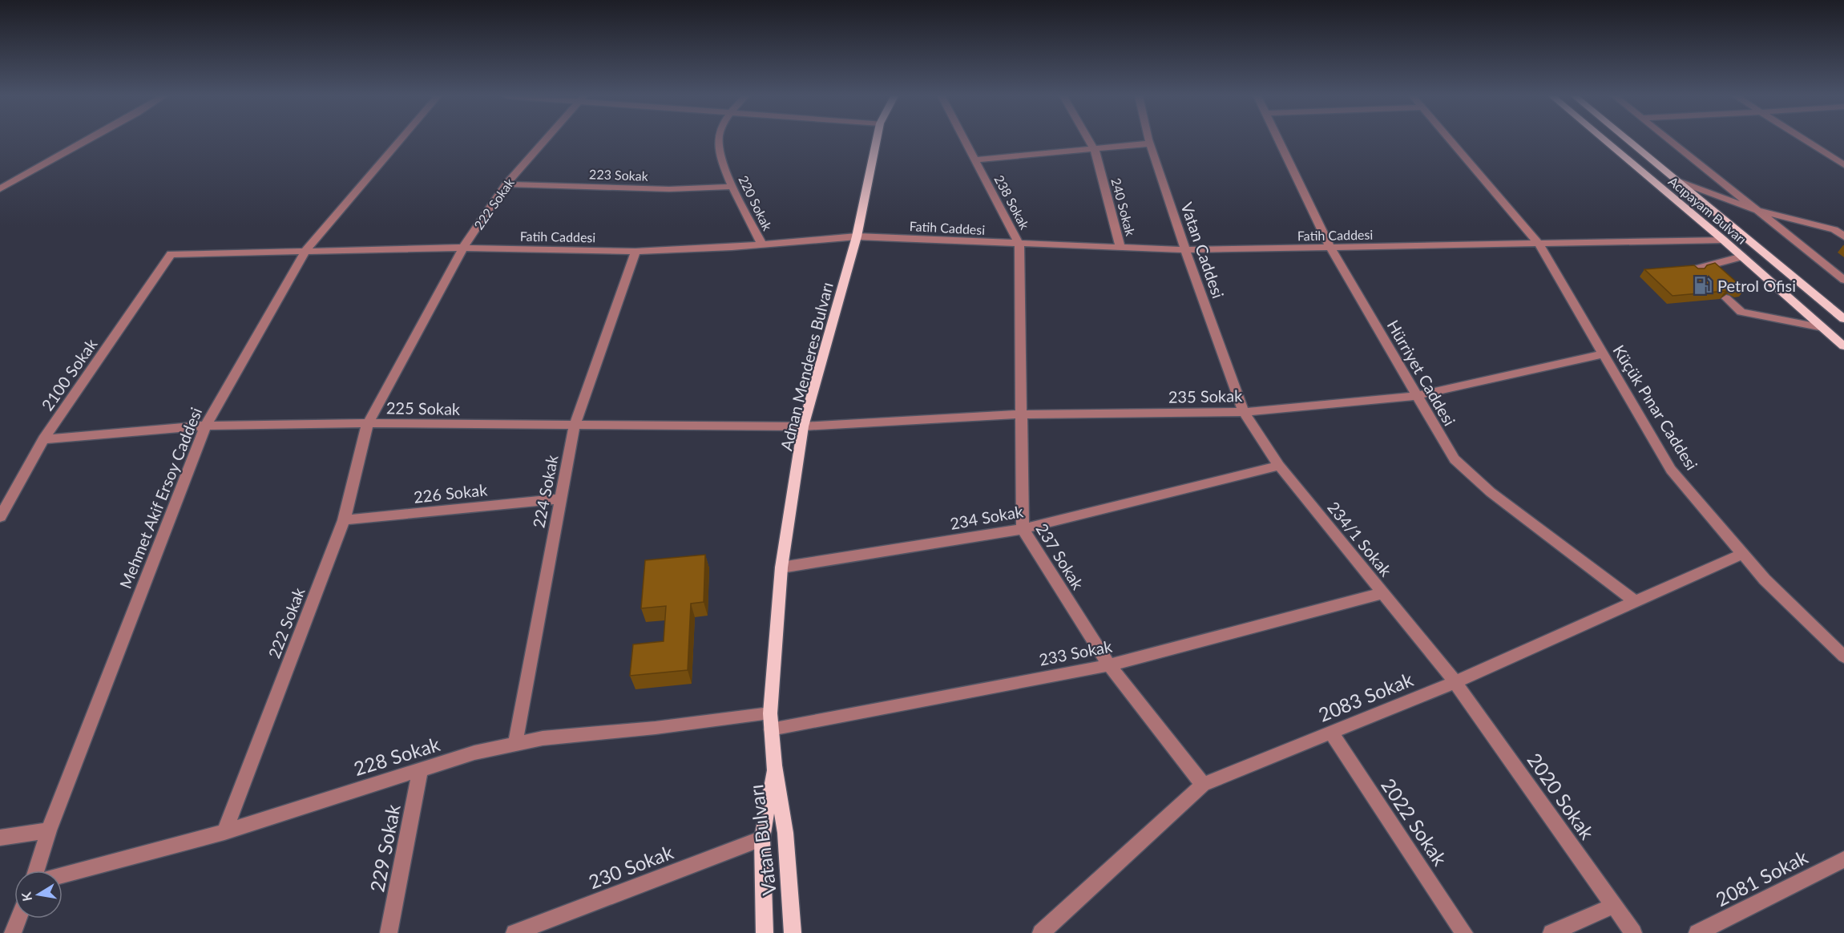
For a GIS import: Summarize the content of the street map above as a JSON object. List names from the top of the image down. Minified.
{"streets":{"main road":["Acıpayam Bulvarı","Adnan Menderes Bulvarı","Vatan Bulvarı"],"street":["223 Sokak","238 Sokak","220 Sokak","222 Sokak","240 Sokak","Fatih Caddesi","Vatan Caddesi","Hürriyet Caddesi","2100 Sokak","235 Sokak","Küçük Pınar Caddesi","225 Sokak","224 Sokak","226 Sokak","Mehmet Akif Ersoy Caddesi","234 Sokak","234/1 Sokak","237 Sokak","233 Sokak","2083 Sokak","228 Sokak","2020 Sokak","2022 Sokak","229 Sokak","230 Sokak","2081 Sokak"]},"crossings":[["223 Sokak","220 Sokak"],["223 Sokak","222 Sokak"],["238 Sokak","Fatih Caddesi"],["238 Sokak","237 Sokak"],["220 Sokak","Fatih Caddesi"],["222 Sokak","Fatih Caddesi"],["222 Sokak","225 Sokak"],["222 Sokak","226 Sokak"],["222 Sokak","228 Sokak"],["240 Sokak","Fatih Caddesi"],["Acıpayam Bulvarı","Fatih Caddesi"],["Fatih Caddesi","Vatan Caddesi"],["Fatih Caddesi","Adnan Menderes Bulvarı"],["Fatih Caddesi","Hürriyet Caddesi"],["Fatih Caddesi","2100 Sokak"],["Fatih Caddesi","Küçük Pınar Caddesi"],["Fatih Caddesi","224 Sokak"],["Fatih Caddesi","Mehmet Akif Ersoy Caddesi"],["Fatih Caddesi","237 Sokak"],["Vatan Caddesi","235 Sokak"],["Vatan Caddesi","234/1 Sokak"],["Adnan Menderes Bulvarı","235 Sokak"],["Adnan Menderes Bulvarı","225 Sokak"],["Adnan Menderes Bulvarı","234 Sokak"],["Adnan Menderes Bulvarı","233 Sokak"],["Adnan Menderes Bulvarı","228 Sokak"],["Adnan Menderes Bulvarı","Vatan Bulvarı"],["Hürriyet Caddesi","235 Sokak"],["Hürriyet Caddesi","2083 Sokak"],["2100 Sokak","225 Sokak"],["235 Sokak","Küçük Pınar Caddesi"],["235 Sokak","225 Sokak"],["235 Sokak","234/1 Sokak"],["235 Sokak","237 Sokak"],["Küçük Pınar Caddesi","2083 Sokak"],["225 Sokak","224 Sokak"],["225 Sokak","Mehmet Akif Ersoy Caddesi"],["224 Sokak","226 Sokak"],["224 Sokak","228 Sokak"],["234 Sokak","234/1 Sokak"],["234 Sokak","237 Sokak"],["234/1 Sokak","233 Sokak"],["234/1 Sokak","2083 Sokak"],["234/1 Sokak","2020 Sokak"],["237 Sokak","233 Sokak"],["237 Sokak","2083 Sokak"],["2083 Sokak","2020 Sokak"],["2083 Sokak","2022 Sokak"],["228 Sokak","229 Sokak"],["Vatan Bulvarı","230 Sokak"]],"places":{"fuel station":["Petrol Ofisi"]},"north":"left"}
